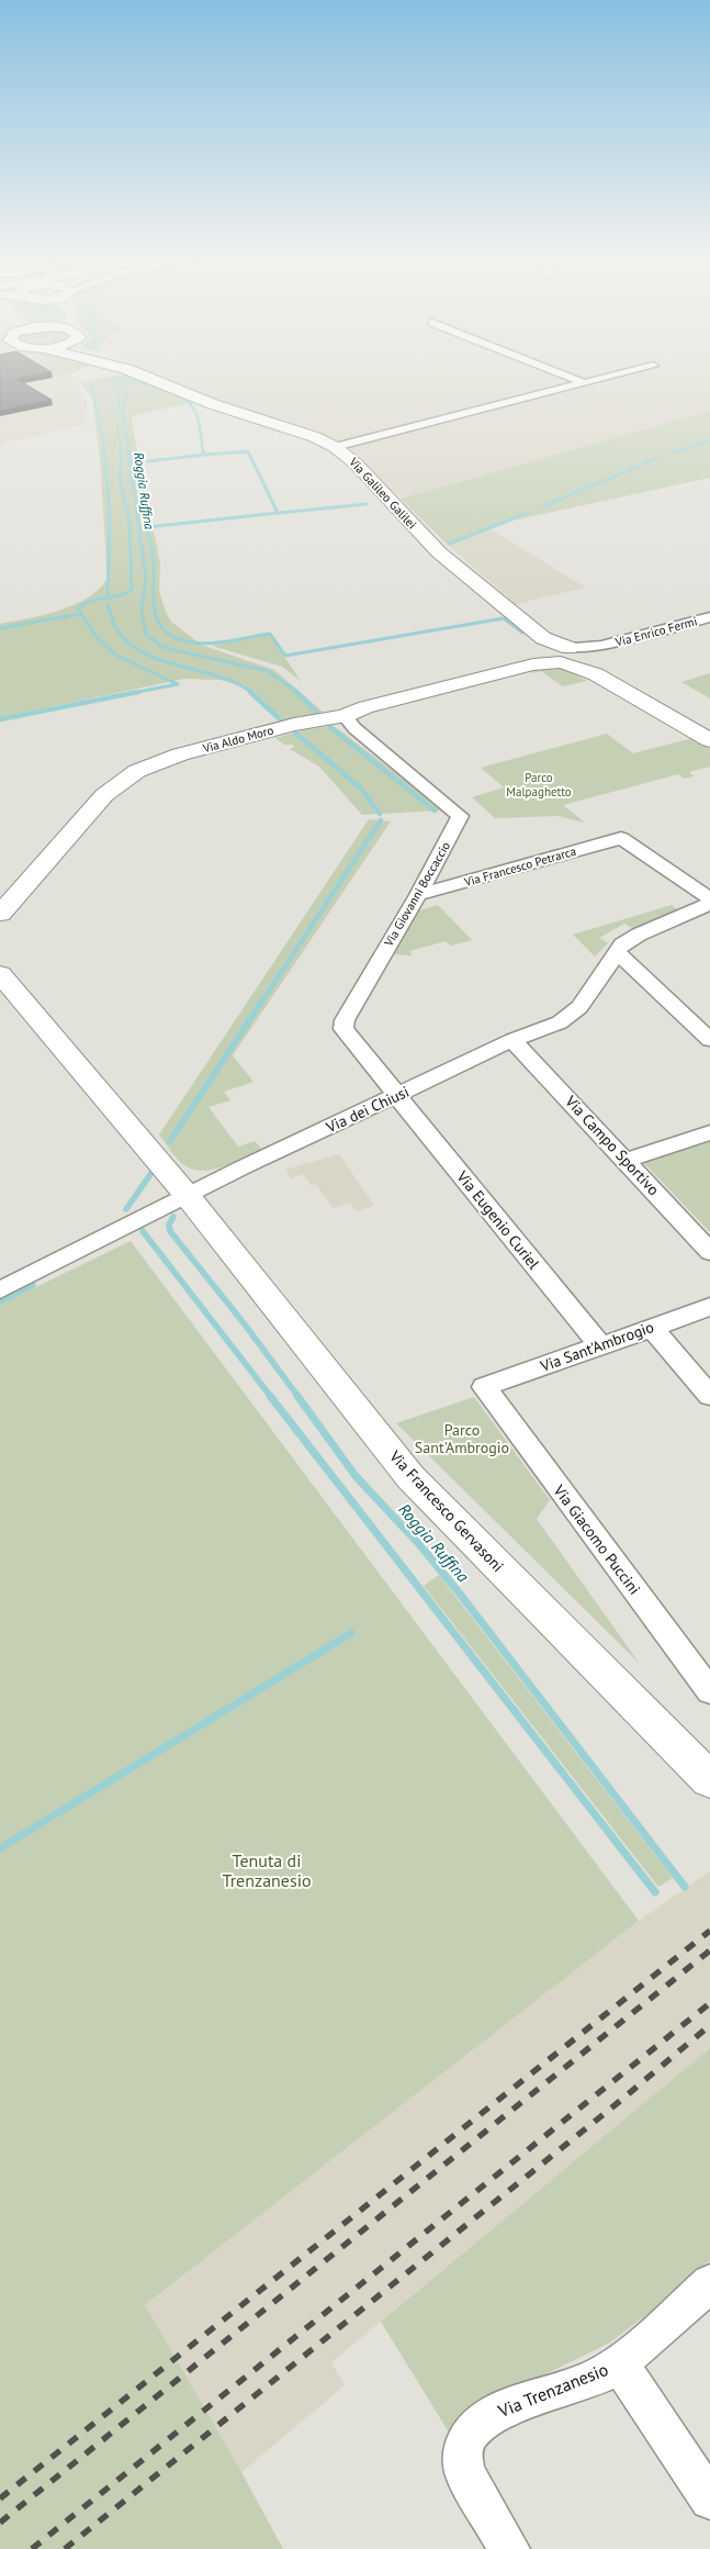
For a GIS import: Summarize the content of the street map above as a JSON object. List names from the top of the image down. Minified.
{"streets":{"main road":["Via Galileo Galilei","Via Aldo Moro","Via Francesco Gervasoni"],"street":["Via Enrico Fermi","Via Francesco Petrarca","Via Giovanni Boccaccio","Via dei Chiusi","Via Campo Sportivo","Via Eugenio Curiel","Via Sant'Ambrogio","Via Giacomo Puccini","Via Trenzanesio"]},"crossings":[["Via Galileo Galilei","Via Enrico Fermi"],["Via Galileo Galilei","Via Aldo Moro"],["Via Enrico Fermi","Via Aldo Moro"],["Via Aldo Moro","Via Giovanni Boccaccio"],["Via Francesco Petrarca","Via Giovanni Boccaccio"],["Via Giovanni Boccaccio","Via dei Chiusi"],["Via Giovanni Boccaccio","Via Eugenio Curiel"],["Via dei Chiusi","Via Campo Sportivo"],["Via dei Chiusi","Via Eugenio Curiel"],["Via dei Chiusi","Via Francesco Gervasoni"],["Via Eugenio Curiel","Via Sant'Ambrogio"],["Via Sant'Ambrogio","Via Giacomo Puccini"]],"water":["Roggia Ruffina"],"parks":["Parco Malpaghetto","Parco Sant'Ambrogio","Tenuta di Trenzanesio"]}
